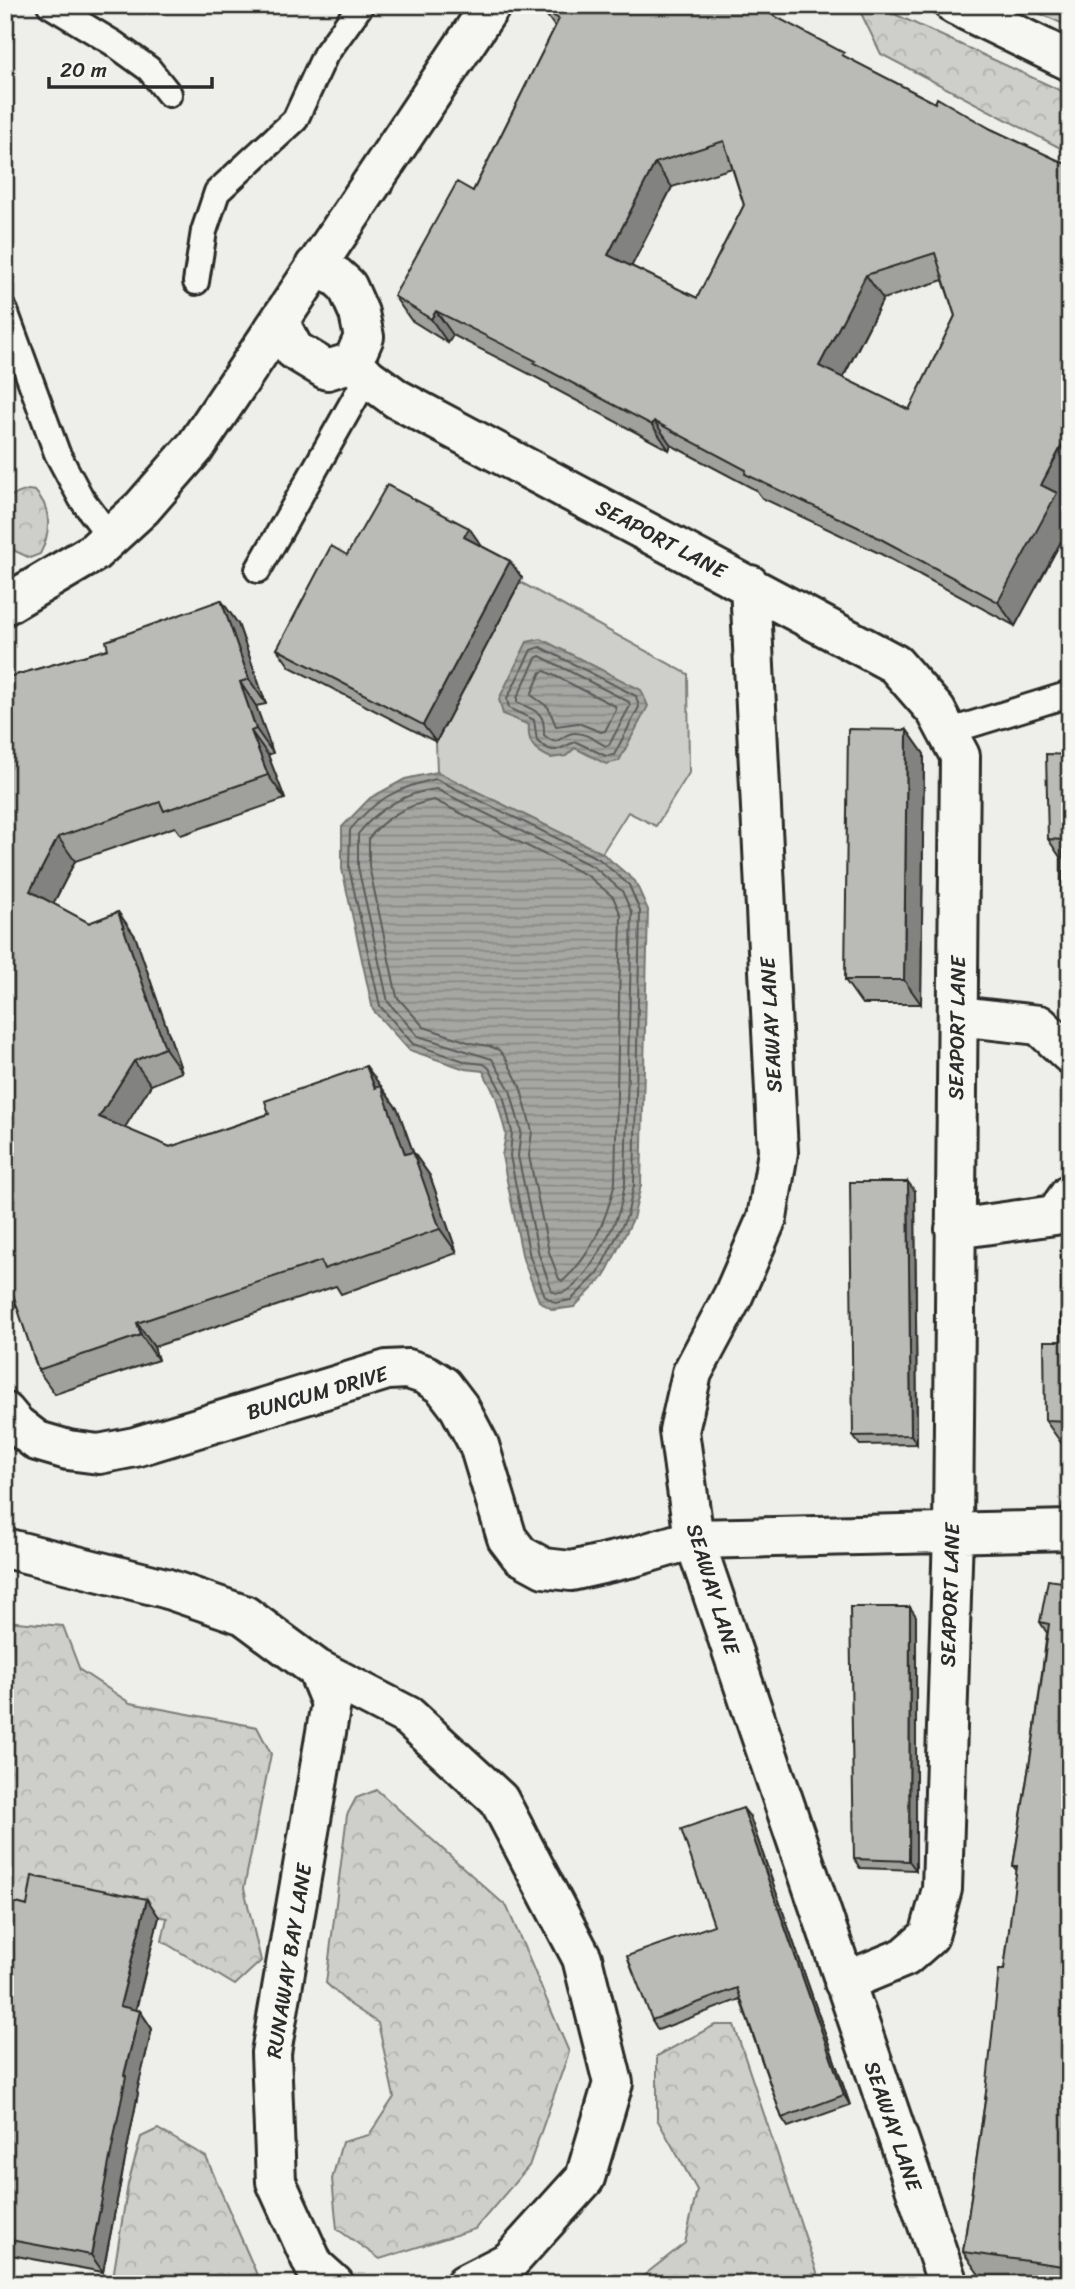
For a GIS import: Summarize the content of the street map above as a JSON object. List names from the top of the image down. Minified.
{"streets":{"street":["SEAPORT LANE","SEAWAY LANE","BUNCUM DRIVE","RUNAWAY BAY LANE"]},"crossings":[["SEAPORT LANE","SEAWAY LANE"],["SEAPORT LANE","BUNCUM DRIVE"],["SEAWAY LANE","BUNCUM DRIVE"]],"scale_bar":"20 m"}
